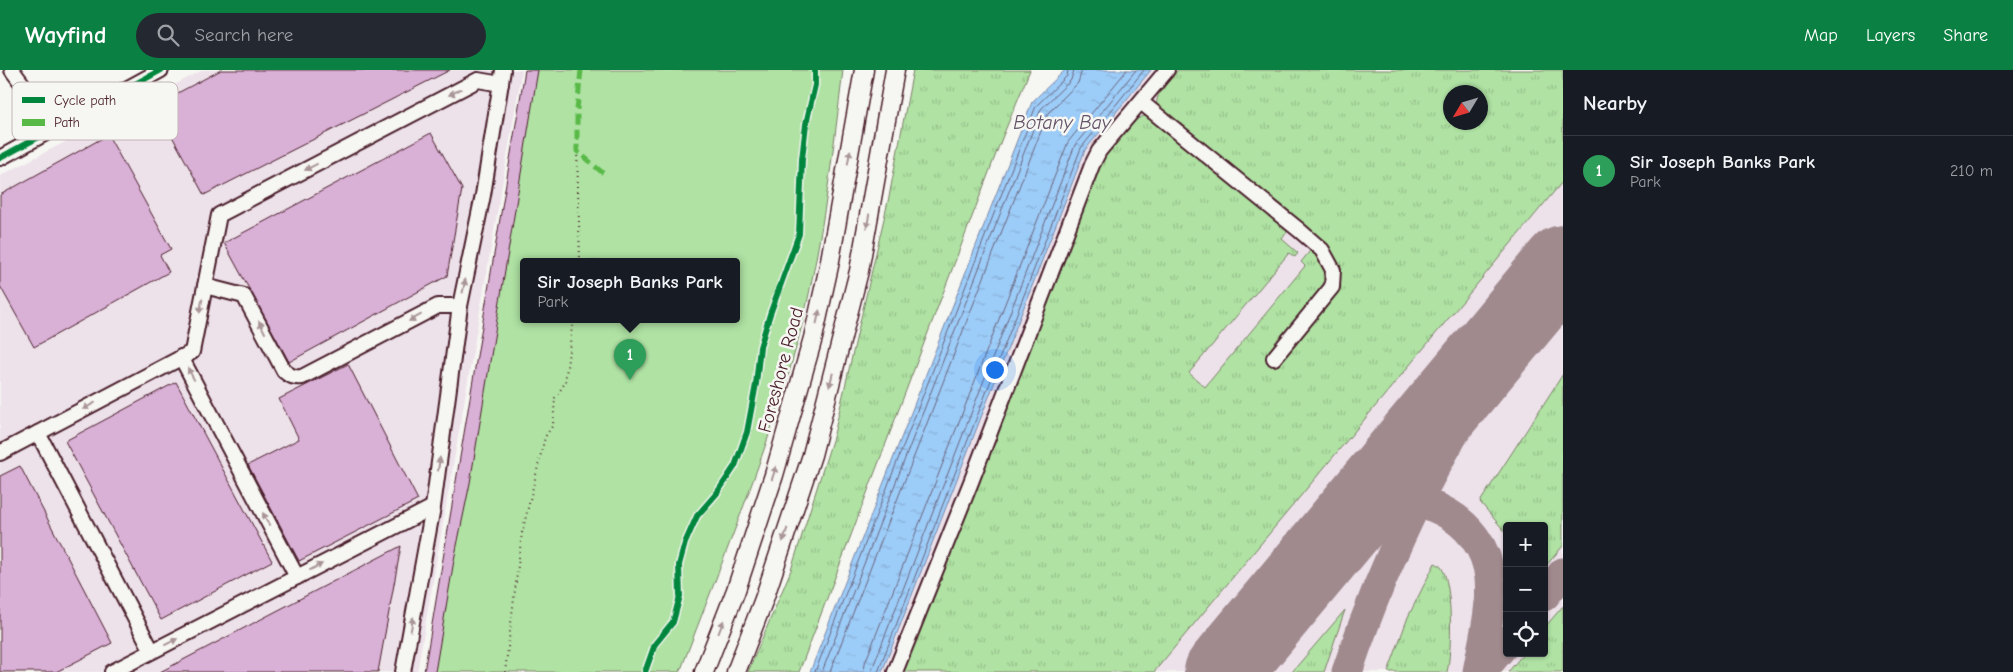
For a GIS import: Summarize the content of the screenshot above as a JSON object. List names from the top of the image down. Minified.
{"streets":{"main road":["Foreshore Road"]},"water":["Botany Bay"],"legend":["Cycle path","Path"],"north":"bottom left","page":{"header":"Wayfind","search":"Search here","nav":["Map","Layers","Share"],"heading":"Nearby","list":[{"mark":"1","name":"Sir Joseph Banks Park","note":"Park","value":"210 m"}],"popup":["Sir Joseph Banks Park","Park"],"pins":"1","map_buttons":["+","−"]}}
